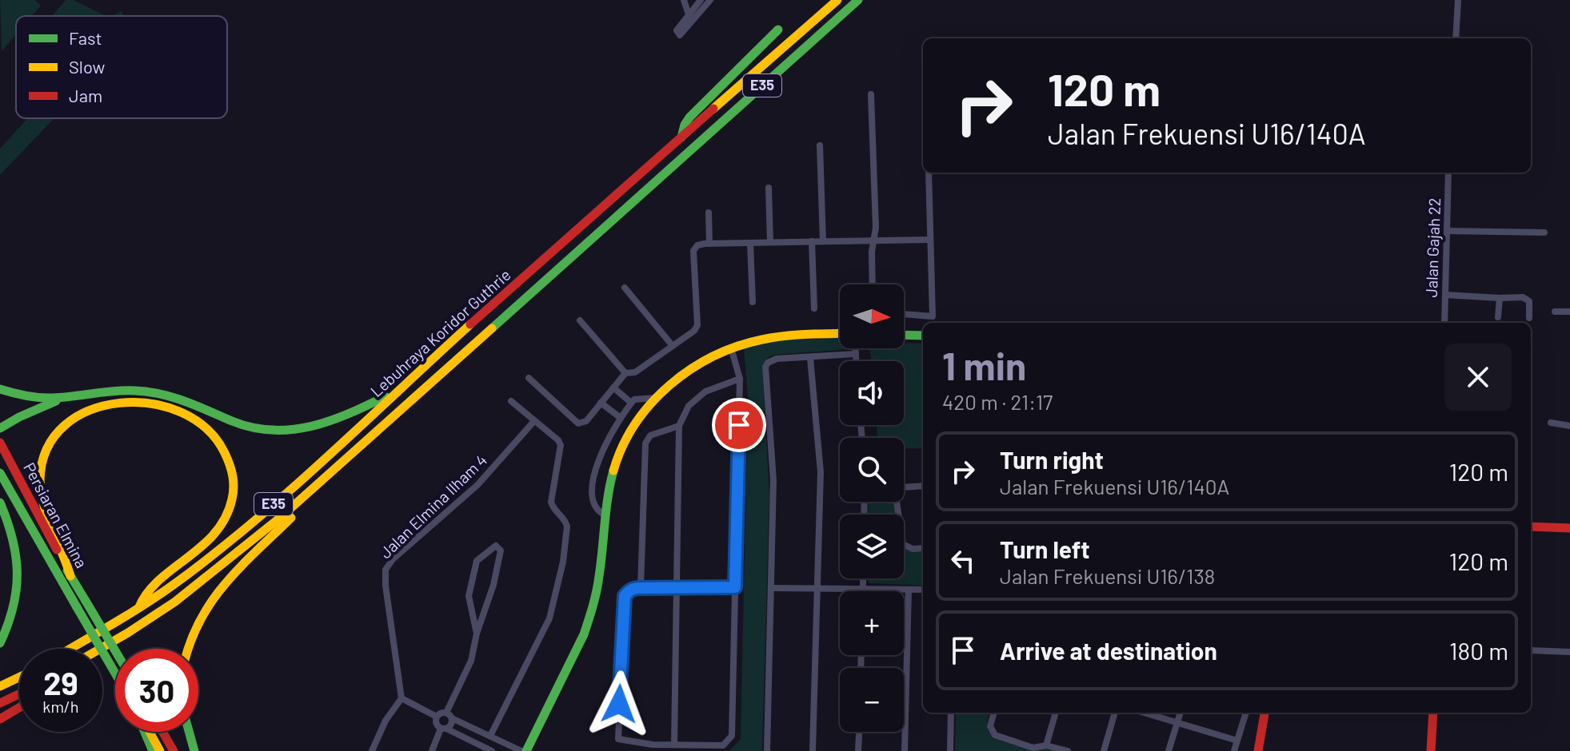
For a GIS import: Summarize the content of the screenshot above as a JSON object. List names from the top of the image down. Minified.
{"streets":{"main road":["E35","Lebuhraya Koridor Guthrie","Persiaran Elmina"],"street":["Jalan Gajah 22","Jalan Elmina Ilham 4"]},"legend":["Fast","Slow","Jam"],"north":"right","page":{"turn":["120 m","Jalan Frekuensi U16/140A"],"map_buttons":["+","−"],"heading":["1 min","420 m · 21:17"],"list":[{"name":"Turn right","note":"Jalan Frekuensi U16/140A","value":"120 m"},{"name":"Turn left","note":"Jalan Frekuensi U16/138","value":"120 m"},{"name":"Arrive at destination","value":"180 m"}],"speed":"29 km/h","limit":"30"}}
